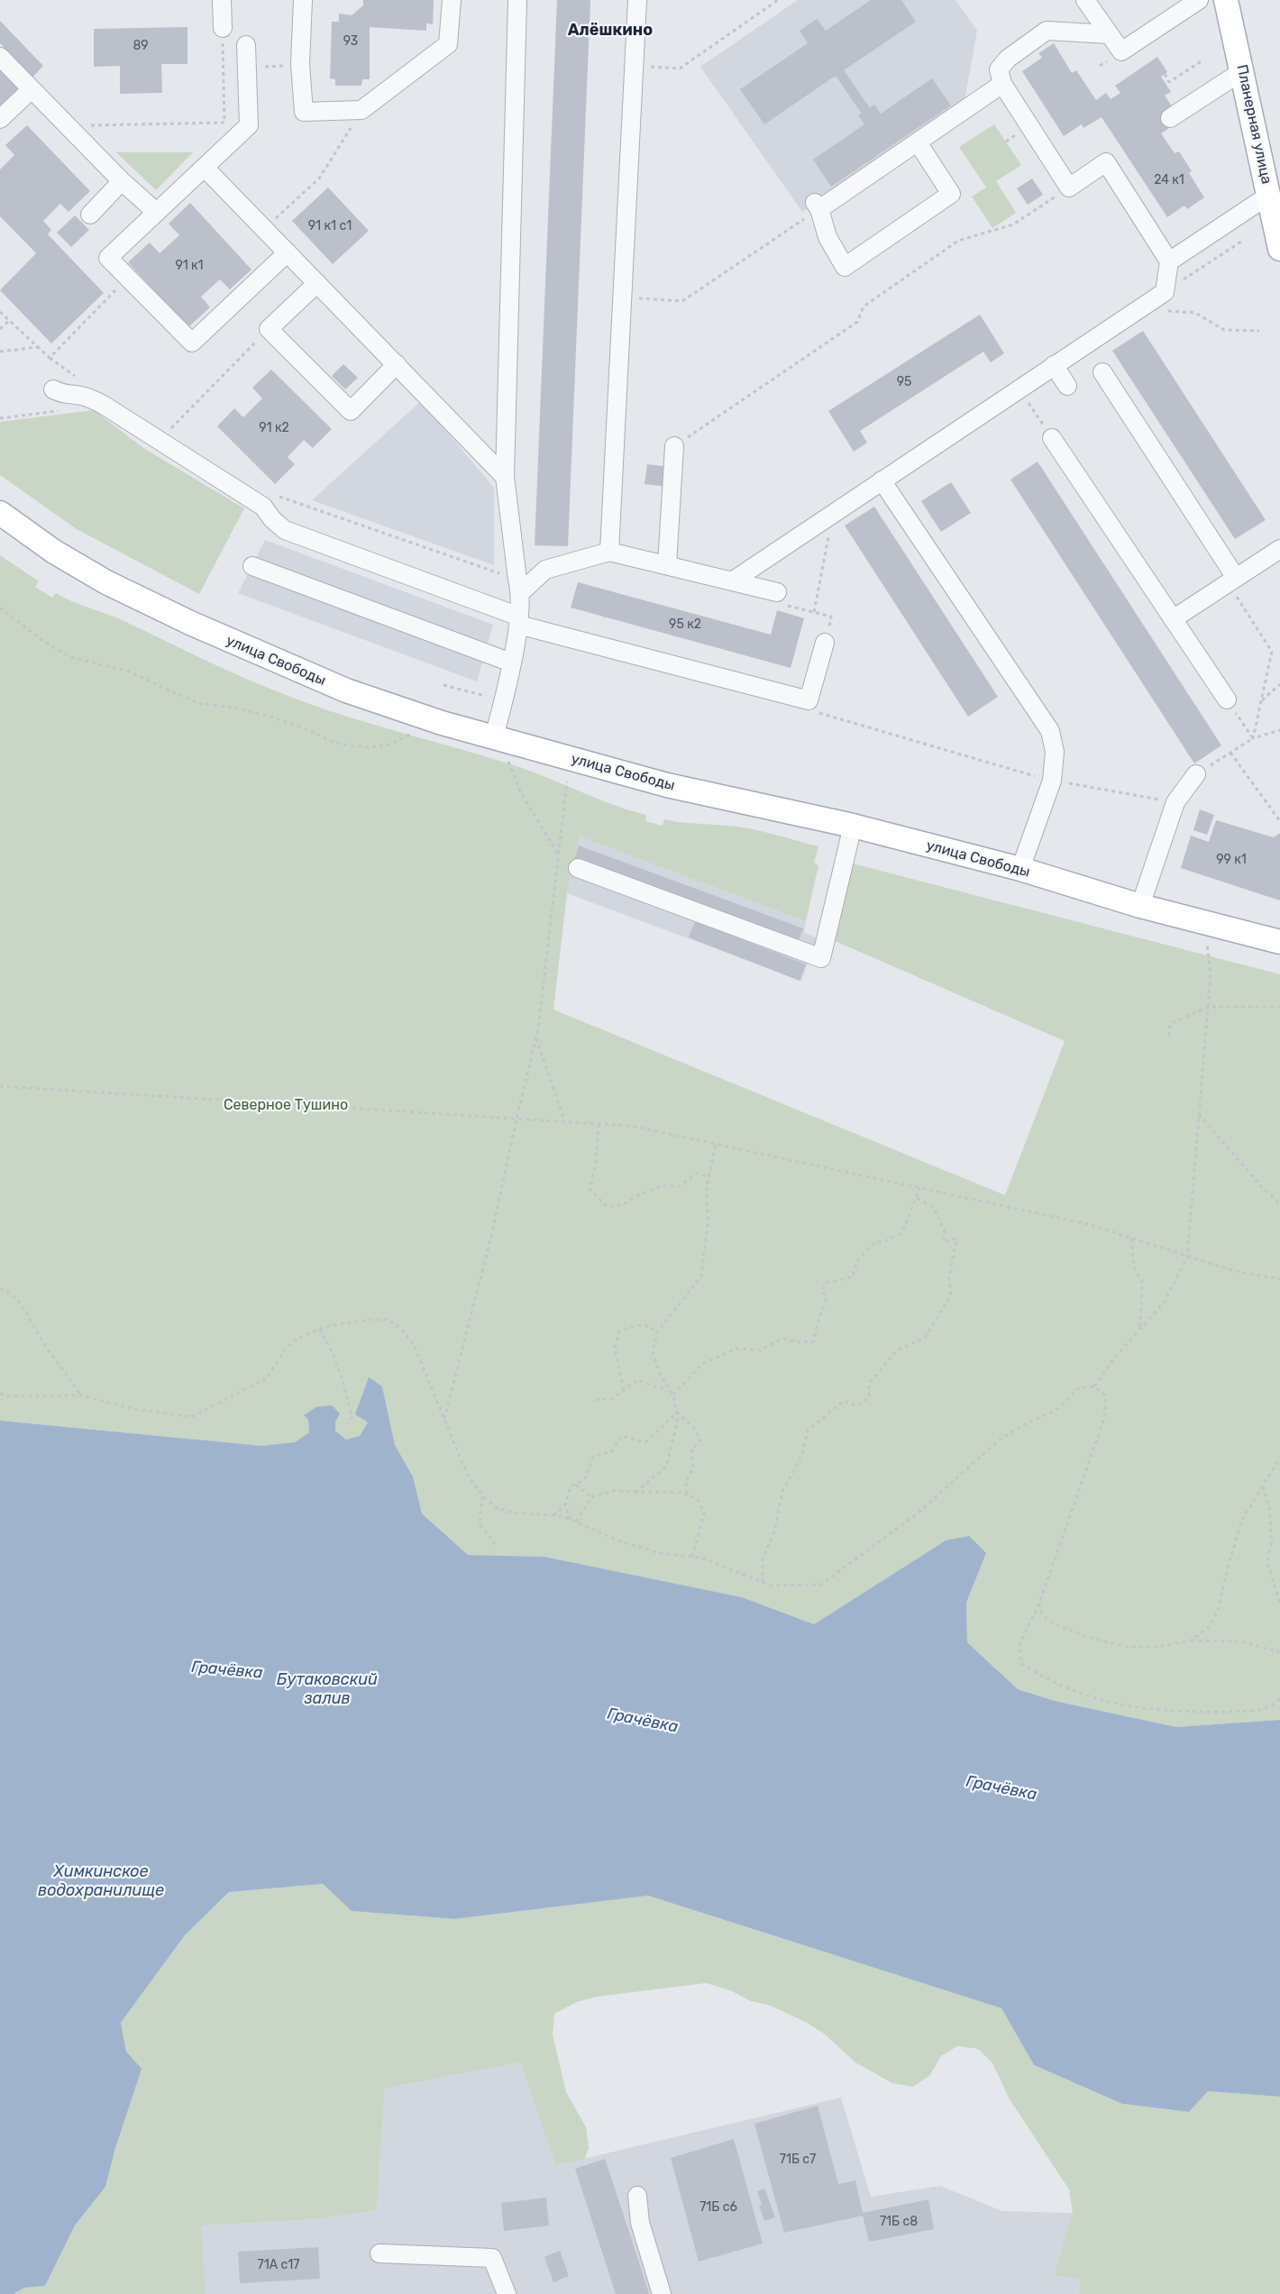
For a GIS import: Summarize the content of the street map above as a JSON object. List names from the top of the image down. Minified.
{"streets":{"main road":["Планерная улица","улица Свободы"]},"districts":["Алёшкино"],"water":["Грачёвка","Бутаковский залив","Химкинское водохранилище"],"parks":["Северное Тушино"],"house_numbers":["93","89","24 к1","91 к1 с1","91 к1","95","91 к2","95 к2","99 к1","71Б с7","71Б с6","71Б с8","71А с17"]}
